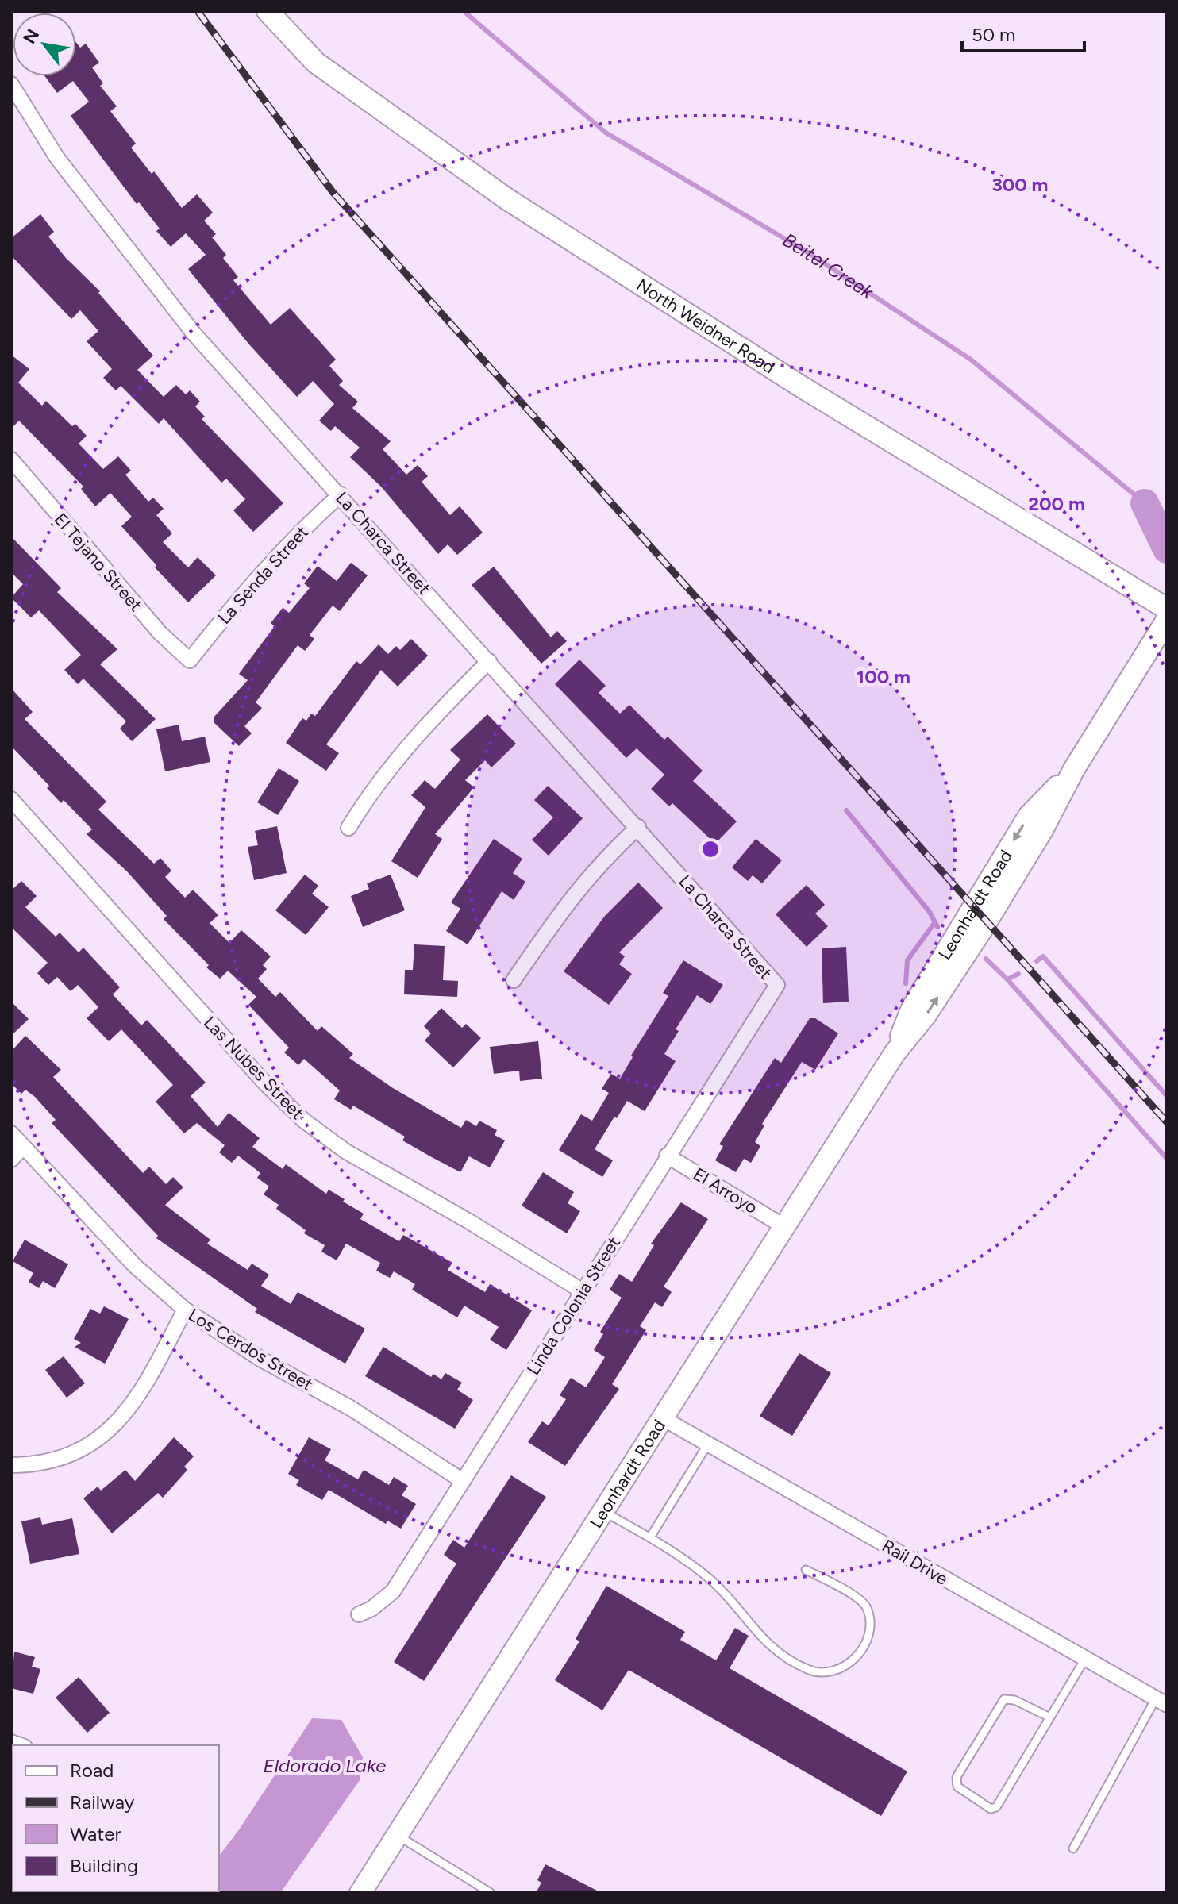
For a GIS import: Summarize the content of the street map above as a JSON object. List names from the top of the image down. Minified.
{"streets":{"street":["North Weidner Road","La Charca Street","El Tejano Street","La Senda Street","Leonhardt Road","Las Nubes Street","El Arroyo","Linda Colonia Street","Los Cerdos Street","Rail Drive"]},"crossings":[["La Charca Street","La Senda Street"],["La Charca Street","Linda Colonia Street"],["El Tejano Street","La Senda Street"],["Leonhardt Road","El Arroyo"],["Leonhardt Road","Rail Drive"],["Las Nubes Street","Linda Colonia Street"],["El Arroyo","Linda Colonia Street"],["Linda Colonia Street","Los Cerdos Street"]],"water":["Beitel Creek","Eldorado Lake"],"legend":["Road","Railway","Water","Building"],"scale_bar":"50 m","north":"top left","rings":["300 m","200 m","100 m"]}
